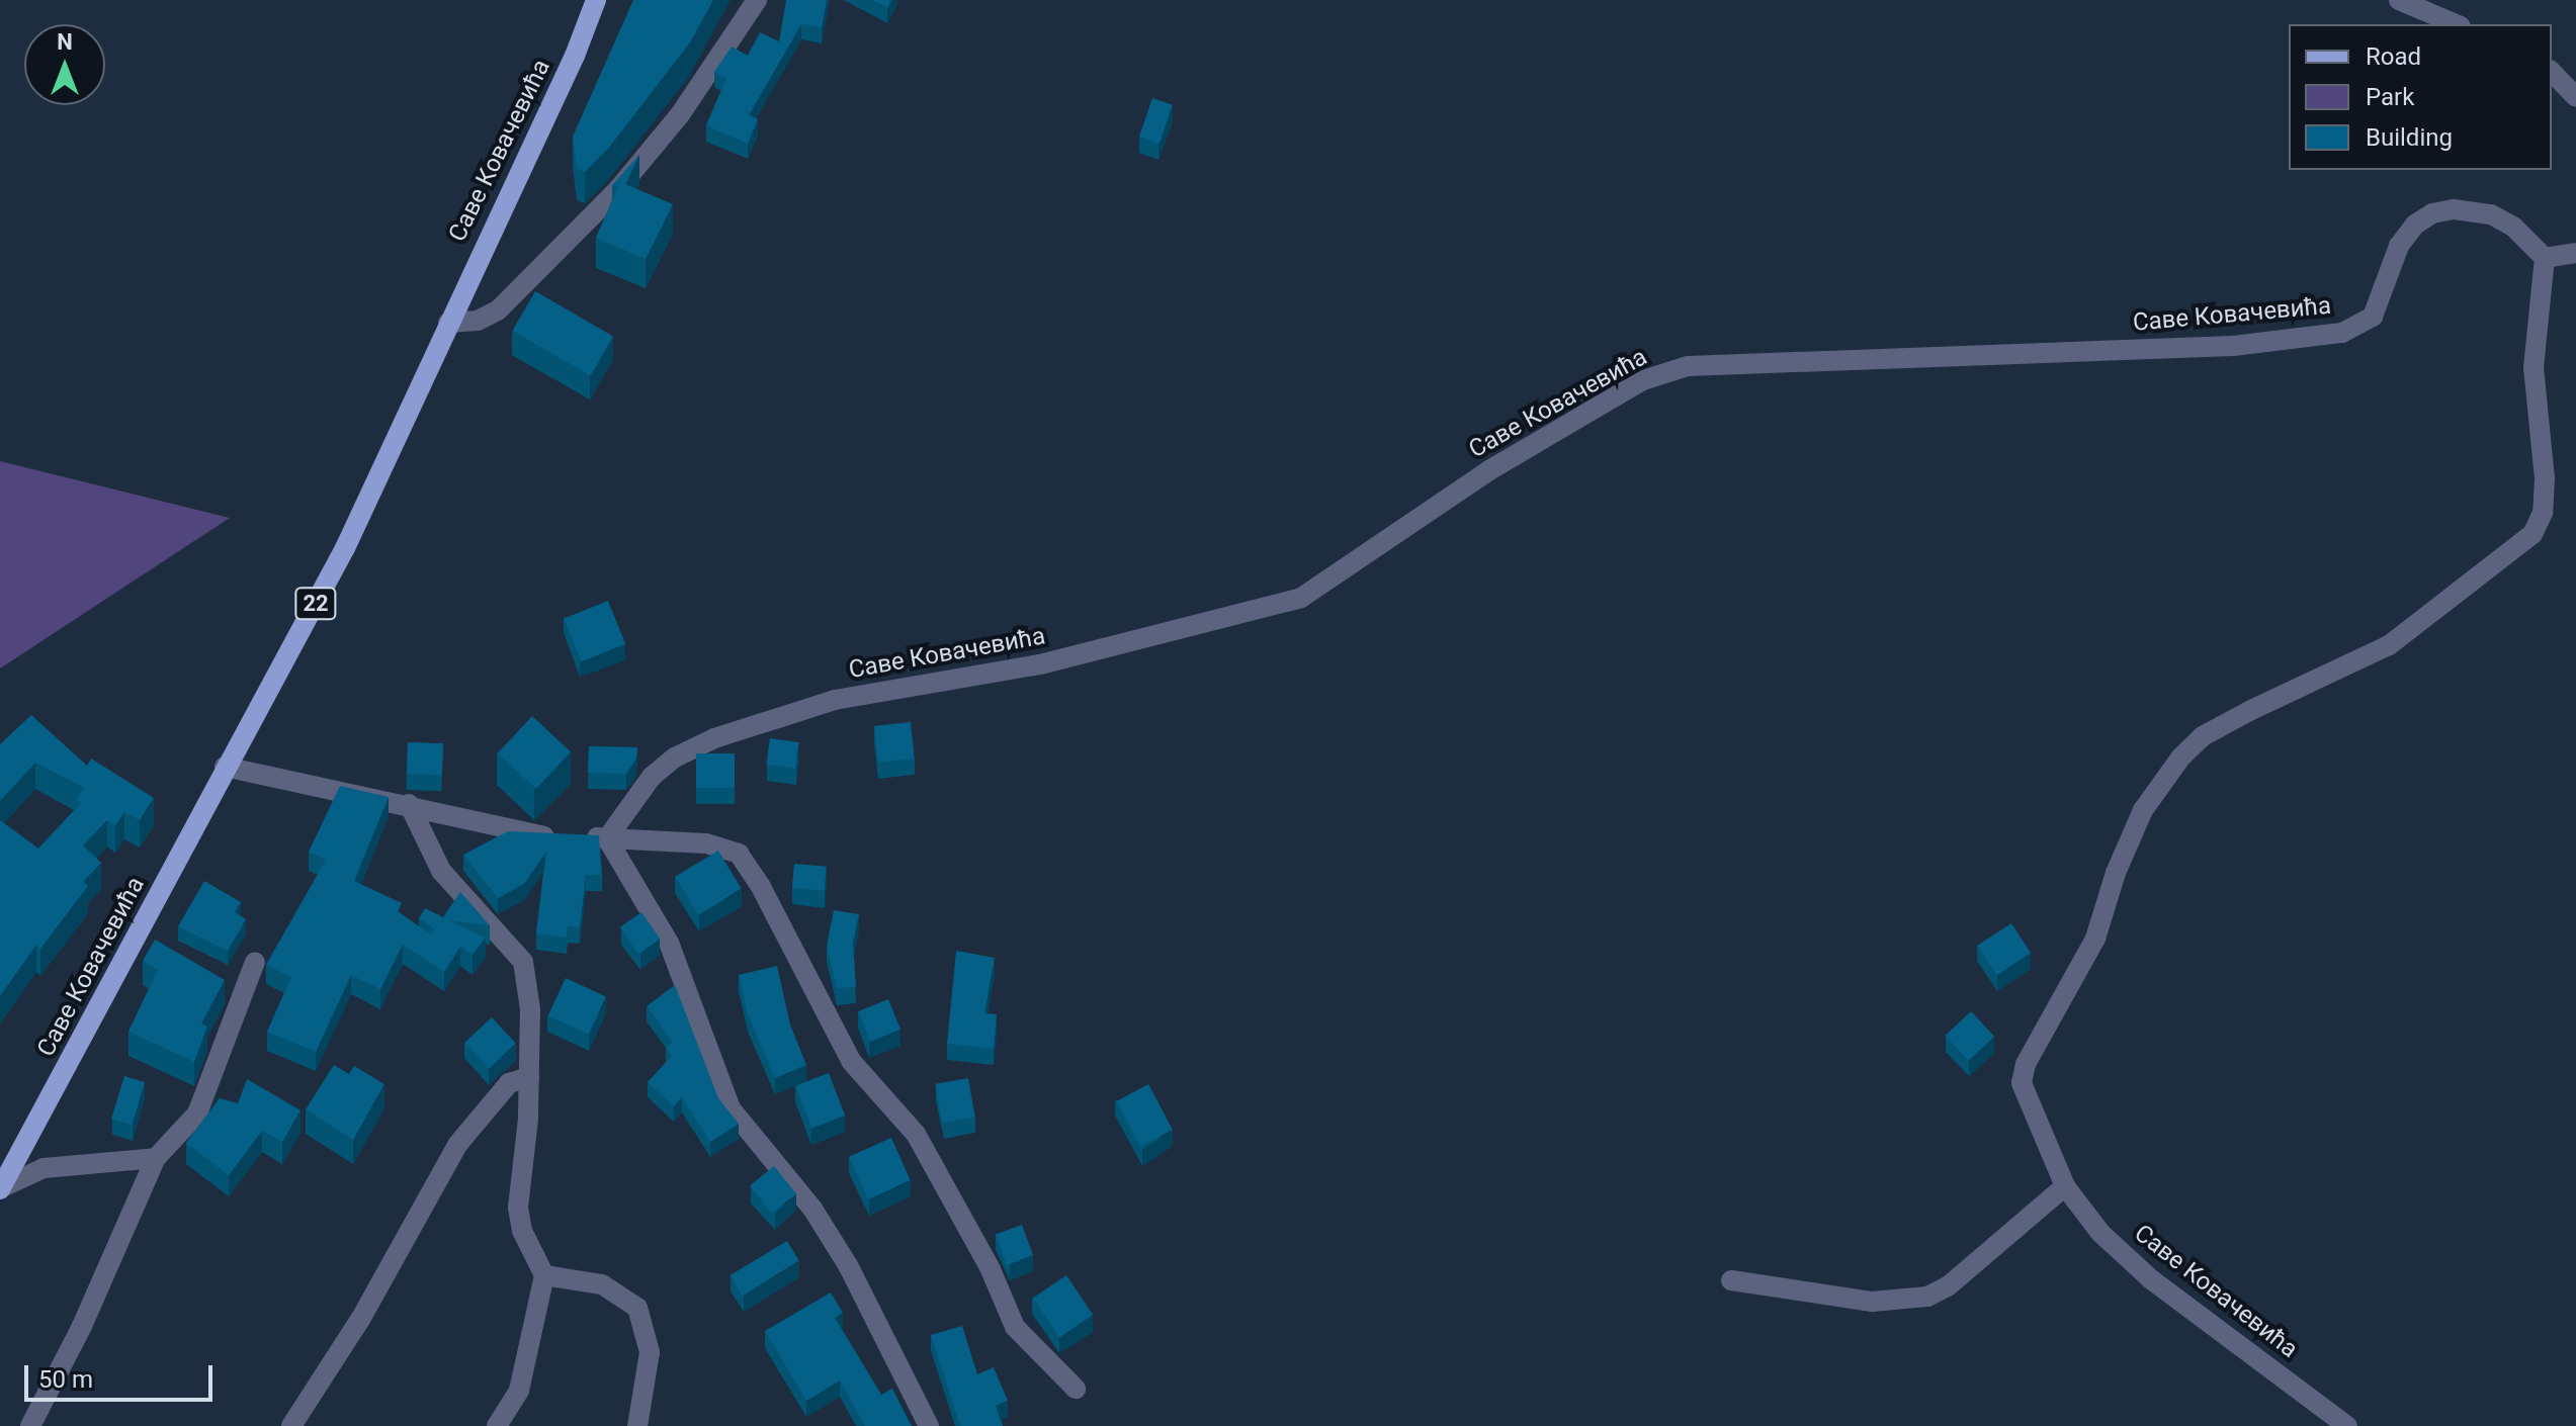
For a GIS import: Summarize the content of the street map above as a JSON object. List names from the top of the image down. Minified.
{"streets":{"main road":["Саве Ковачевића","22"]},"legend":["Road","Park","Building"],"scale_bar":"50 m","north":"top"}
